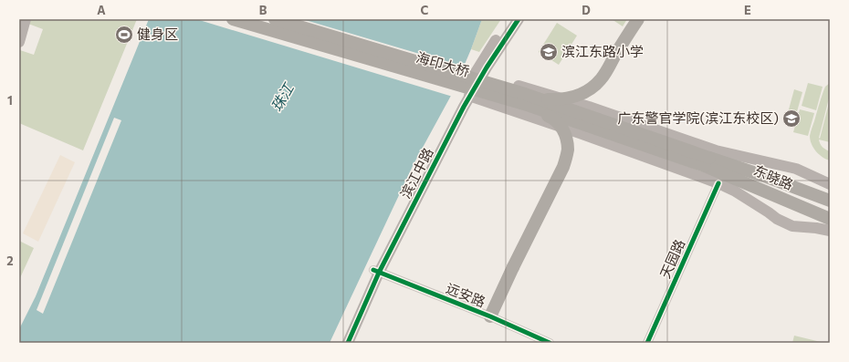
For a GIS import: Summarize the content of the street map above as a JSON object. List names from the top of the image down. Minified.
{"streets":{"highway":["海印大桥","东晓路"],"main road":["滨江中路"],"street":["天园路","远安路"]},"crossings":[["海印大桥","东晓路"],["滨江中路","远安路"]],"water":["珠江"],"places":{"sports":["健身区"],"school or university":["滨江东路小学","广东警官学院(滨江东校区)"]},"grid":{"columns":["A","B","C","D","E"],"rows":["1","2"]}}
